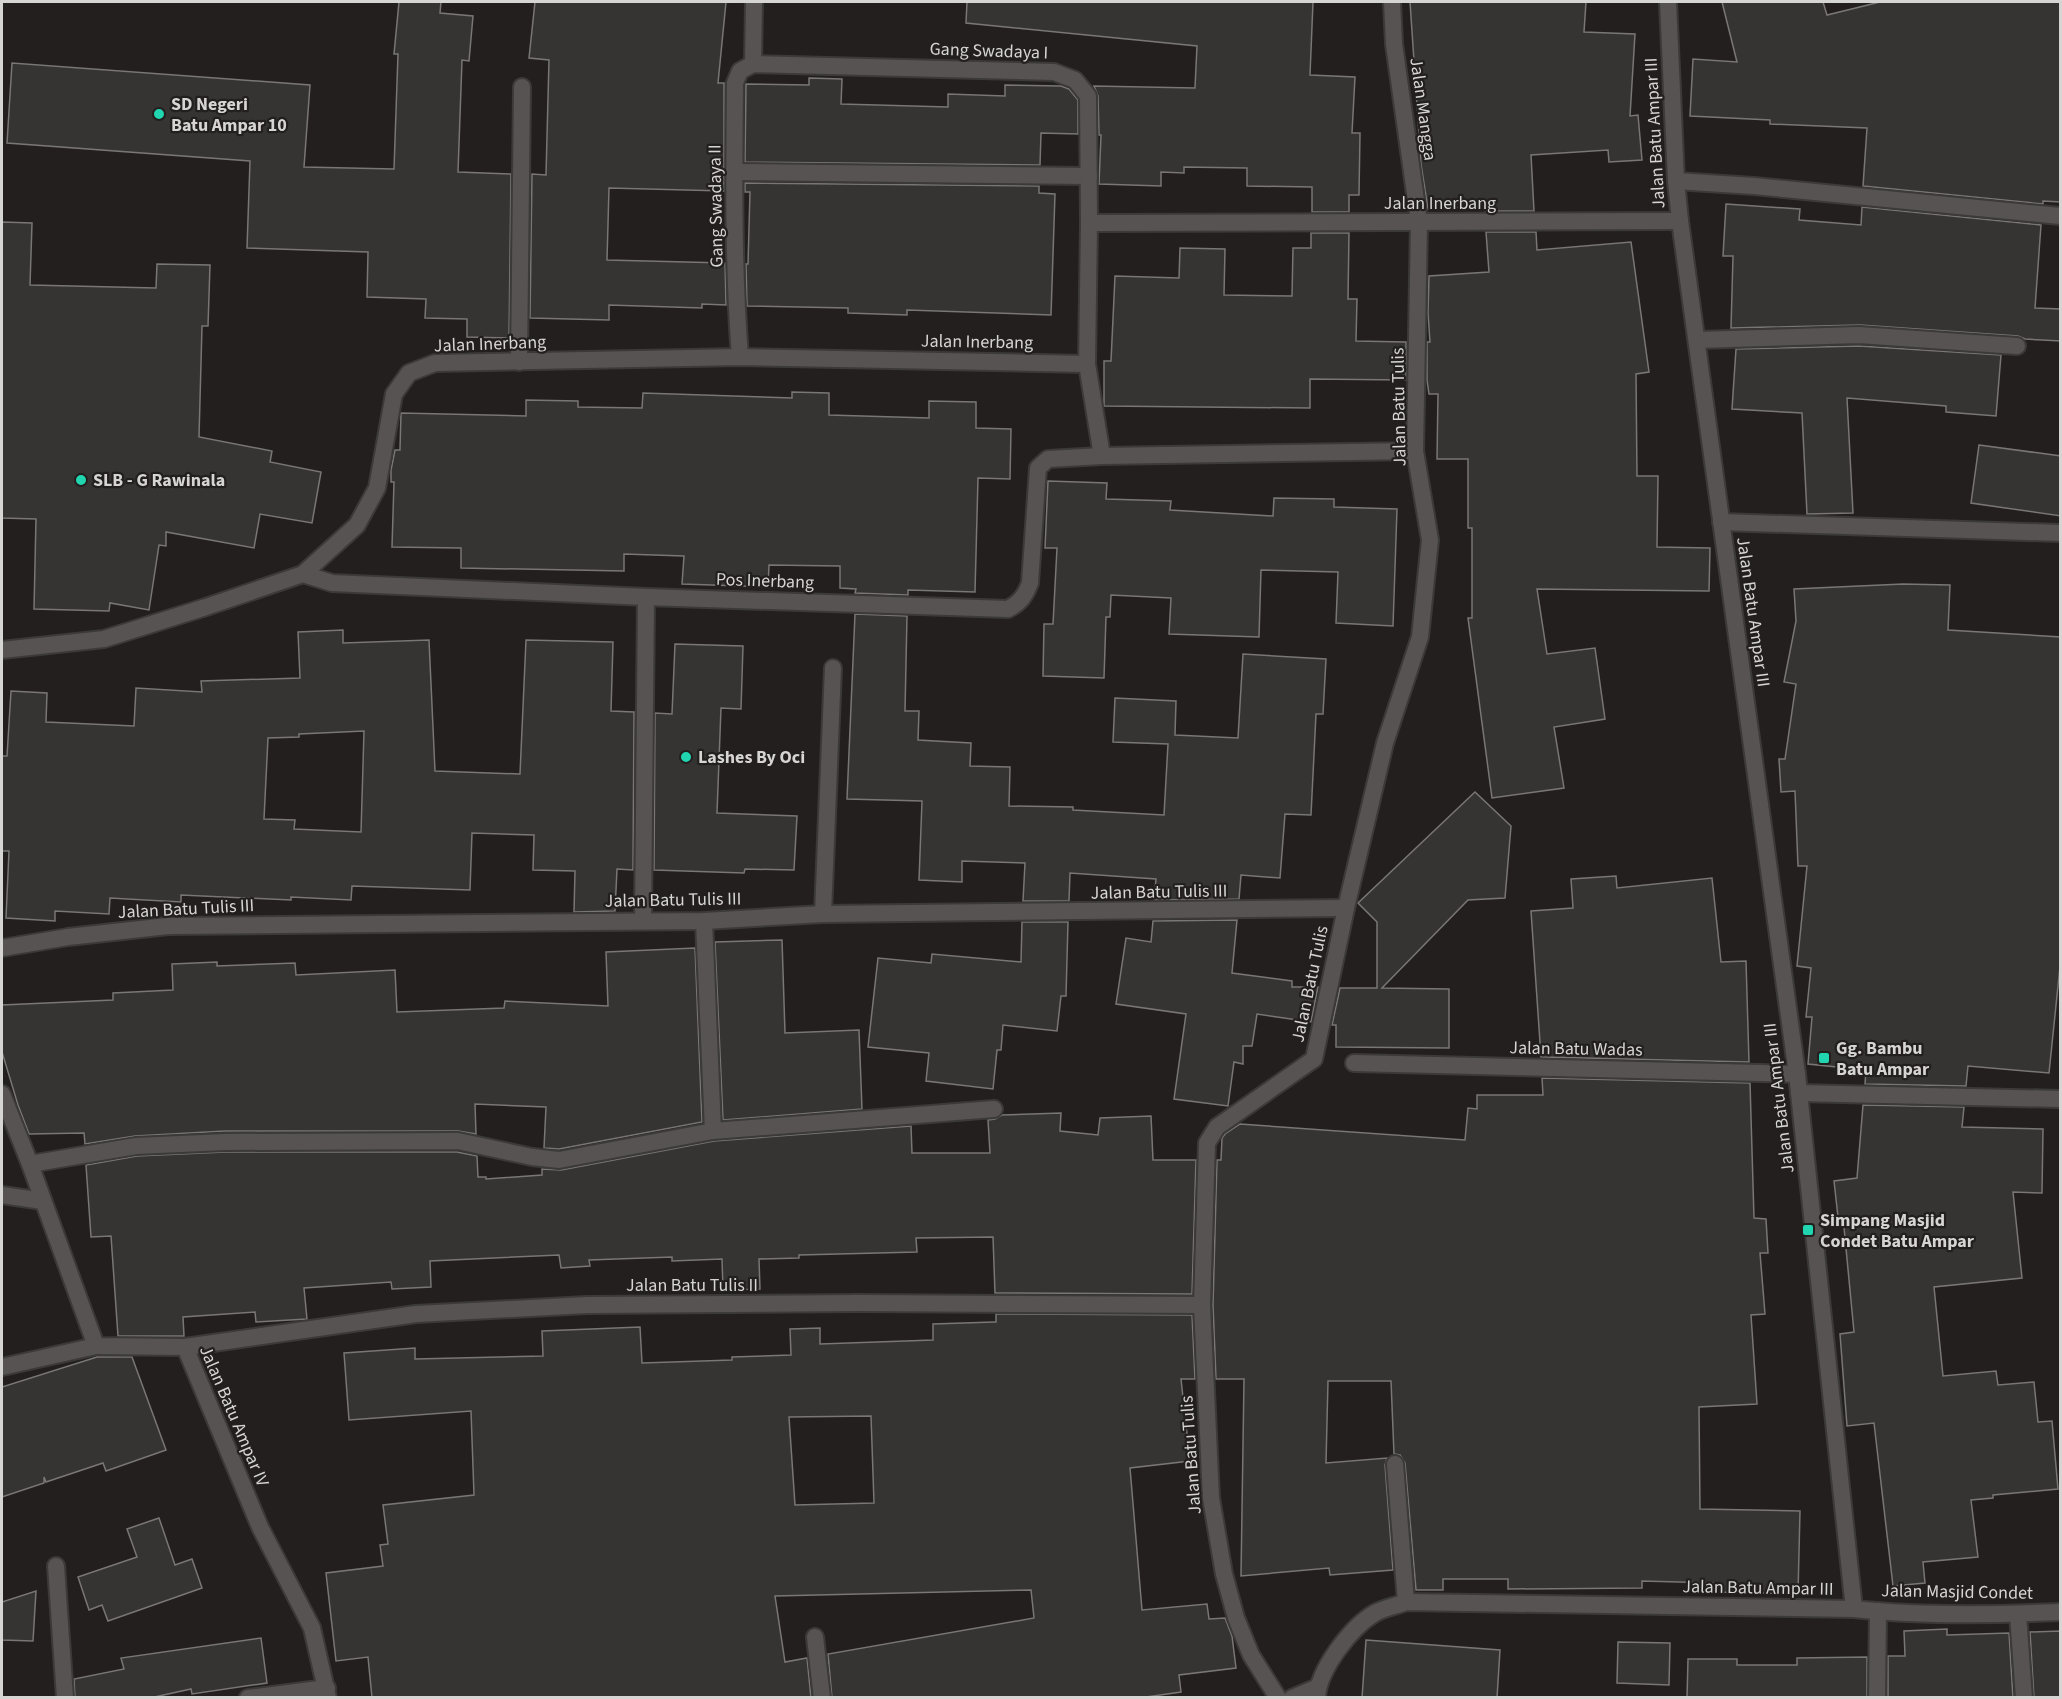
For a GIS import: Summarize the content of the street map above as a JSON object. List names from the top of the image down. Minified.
{"streets":{"street":["Gang Swadaya I","Jalan Mangga","Jalan Batu Ampar III","Jalan Inerbang","Gang Swadaya II","Jalan Batu Tulis","Pos Inerbang","Jalan Batu Tulis III","Jalan Batu Wadas","Jalan Batu Tulis II","Jalan Batu Ampar IV","Jalan Masjid Condet"]},"crossings":[["Gang Swadaya I","Jalan Inerbang"],["Gang Swadaya I","Gang Swadaya II"],["Jalan Mangga","Jalan Inerbang"],["Jalan Mangga","Jalan Batu Tulis"],["Jalan Batu Ampar III","Jalan Inerbang"],["Jalan Batu Ampar III","Jalan Batu Wadas"],["Jalan Batu Ampar III","Jalan Masjid Condet"],["Jalan Inerbang","Gang Swadaya II"],["Jalan Inerbang","Jalan Batu Tulis"],["Jalan Inerbang","Pos Inerbang"],["Jalan Batu Tulis","Jalan Batu Tulis III"],["Jalan Batu Tulis","Jalan Batu Tulis II"],["Jalan Batu Tulis II","Jalan Batu Ampar IV"]],"places":{"other":["SD Negeri Batu Ampar 10","SLB - G Rawinala","Lashes By Oci"],"transit":["Gg. Bambu Batu Ampar","Simpang Masjid Condet Batu Ampar"]}}
